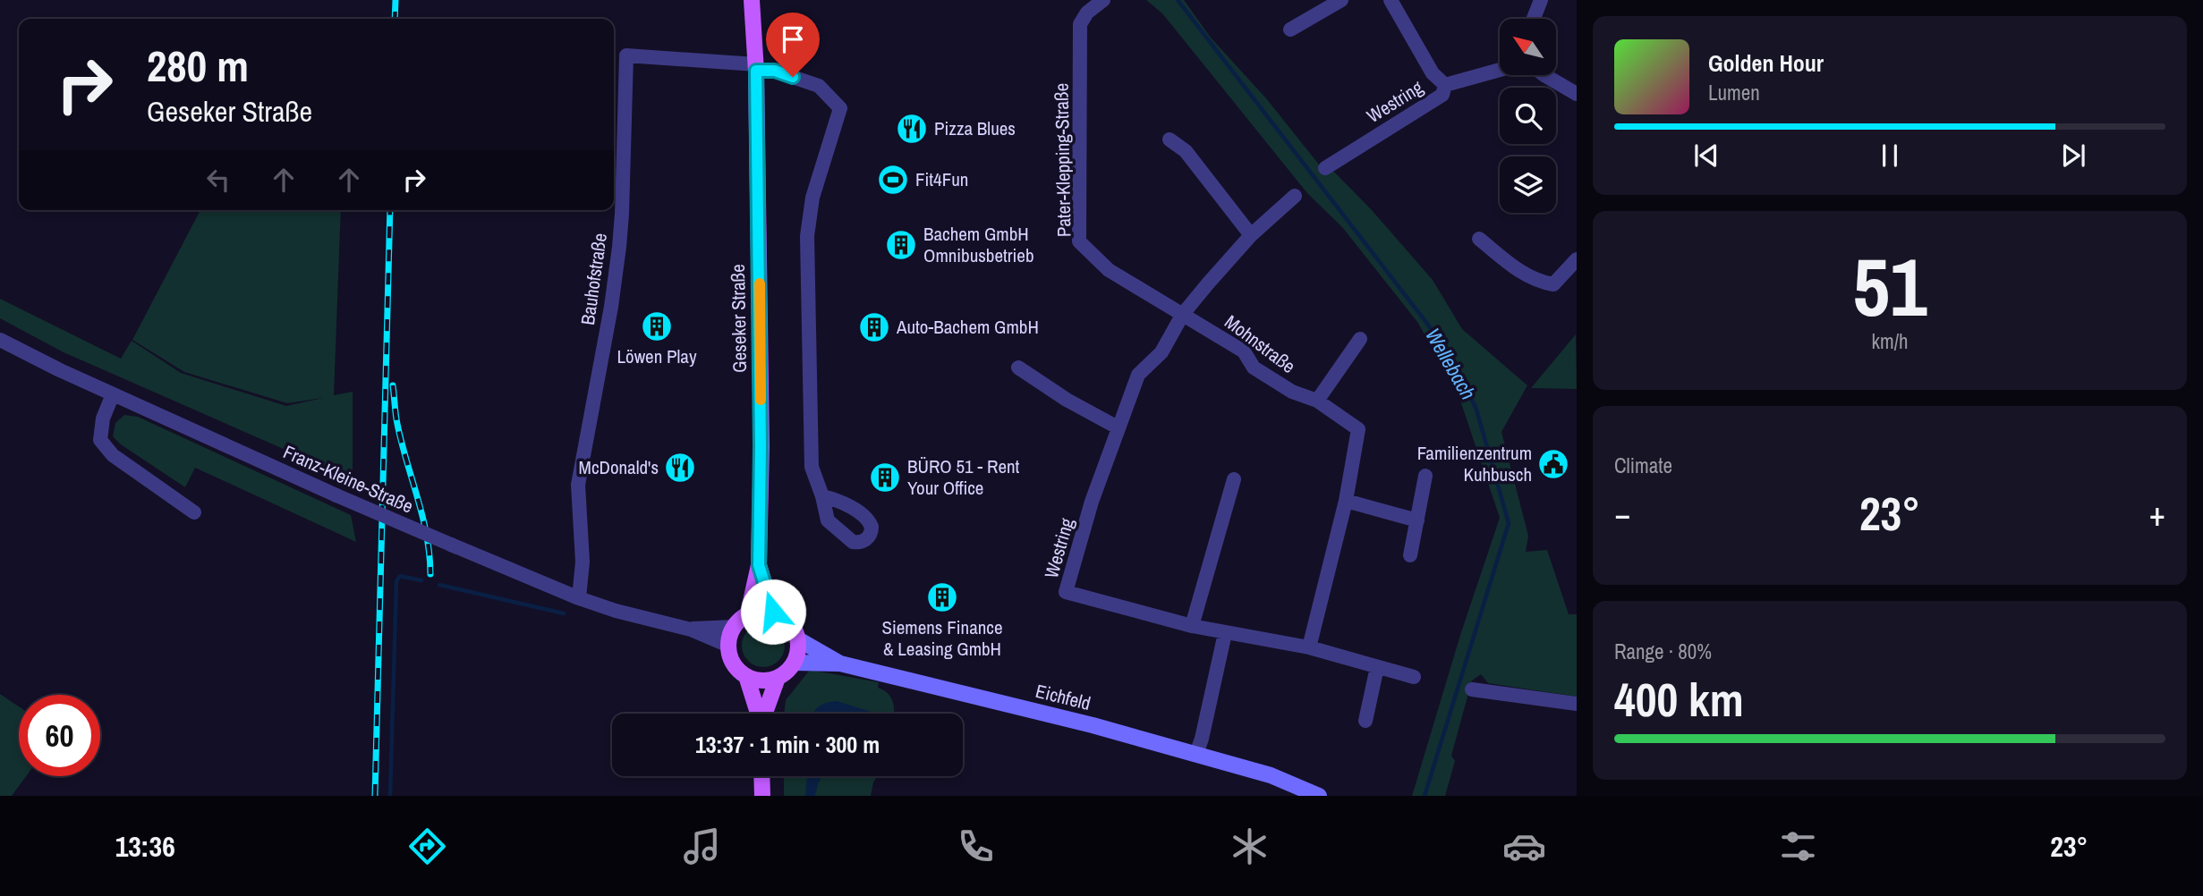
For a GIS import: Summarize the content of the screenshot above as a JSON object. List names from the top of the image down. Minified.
{"streets":{"main road":["Geseker Straße","Eichfeld"],"street":["Westring","Pater-Klepping-Straße","Bauhofstraße","Mohnstraße","Franz-Kleine-Straße"]},"crossings":[["Westring","Pater-Klepping-Straße"],["Westring","Mohnstraße"],["Pater-Klepping-Straße","Mohnstraße"],["Bauhofstraße","Geseker Straße"],["Bauhofstraße","Franz-Kleine-Straße"],["Geseker Straße","Franz-Kleine-Straße"],["Geseker Straße","Eichfeld"],["Franz-Kleine-Straße","Eichfeld"]],"water":["Wellebach"],"places":{"restaurant":["Pizza Blues","McDonald's"],"sports":["Fit4Fun"],"building":["Bachem GmbH Omnibusbetrieb","Löwen Play","Auto-Bachem GmbH","BÜRO 51 - Rent Your Office","Siemens Finance & Leasing GmbH"],"public building":["Familienzentrum Kuhbusch"]},"north":"top left","page":{"turn":["280 m","Geseker Straße"],"song":["Golden Hour","Lumen"],"tile":[["51","km/h"],"Climate",["Range · 80%","400 km"]],"heat":["−","23°","+"],"limit":"60","trip":"13:37 · 1 min · 300 m","tabs":["13:36","23°"]}}
